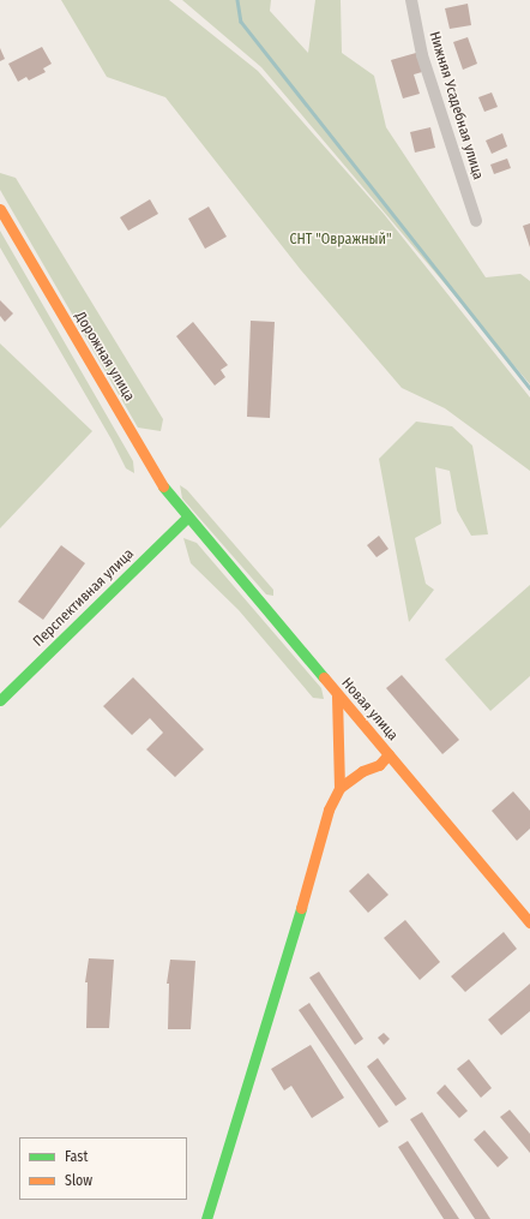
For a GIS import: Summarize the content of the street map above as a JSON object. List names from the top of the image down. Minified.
{"streets":{"street":["Нижняя Усадебная улица","Дорожная улица","Перспективная улица","Новая улица"]},"crossings":[["Дорожная улица","Перспективная улица"],["Дорожная улица","Новая улица"],["Перспективная улица","Новая улица"]],"parks":["СНТ \"Овражный\""],"legend":["Fast","Slow"]}
